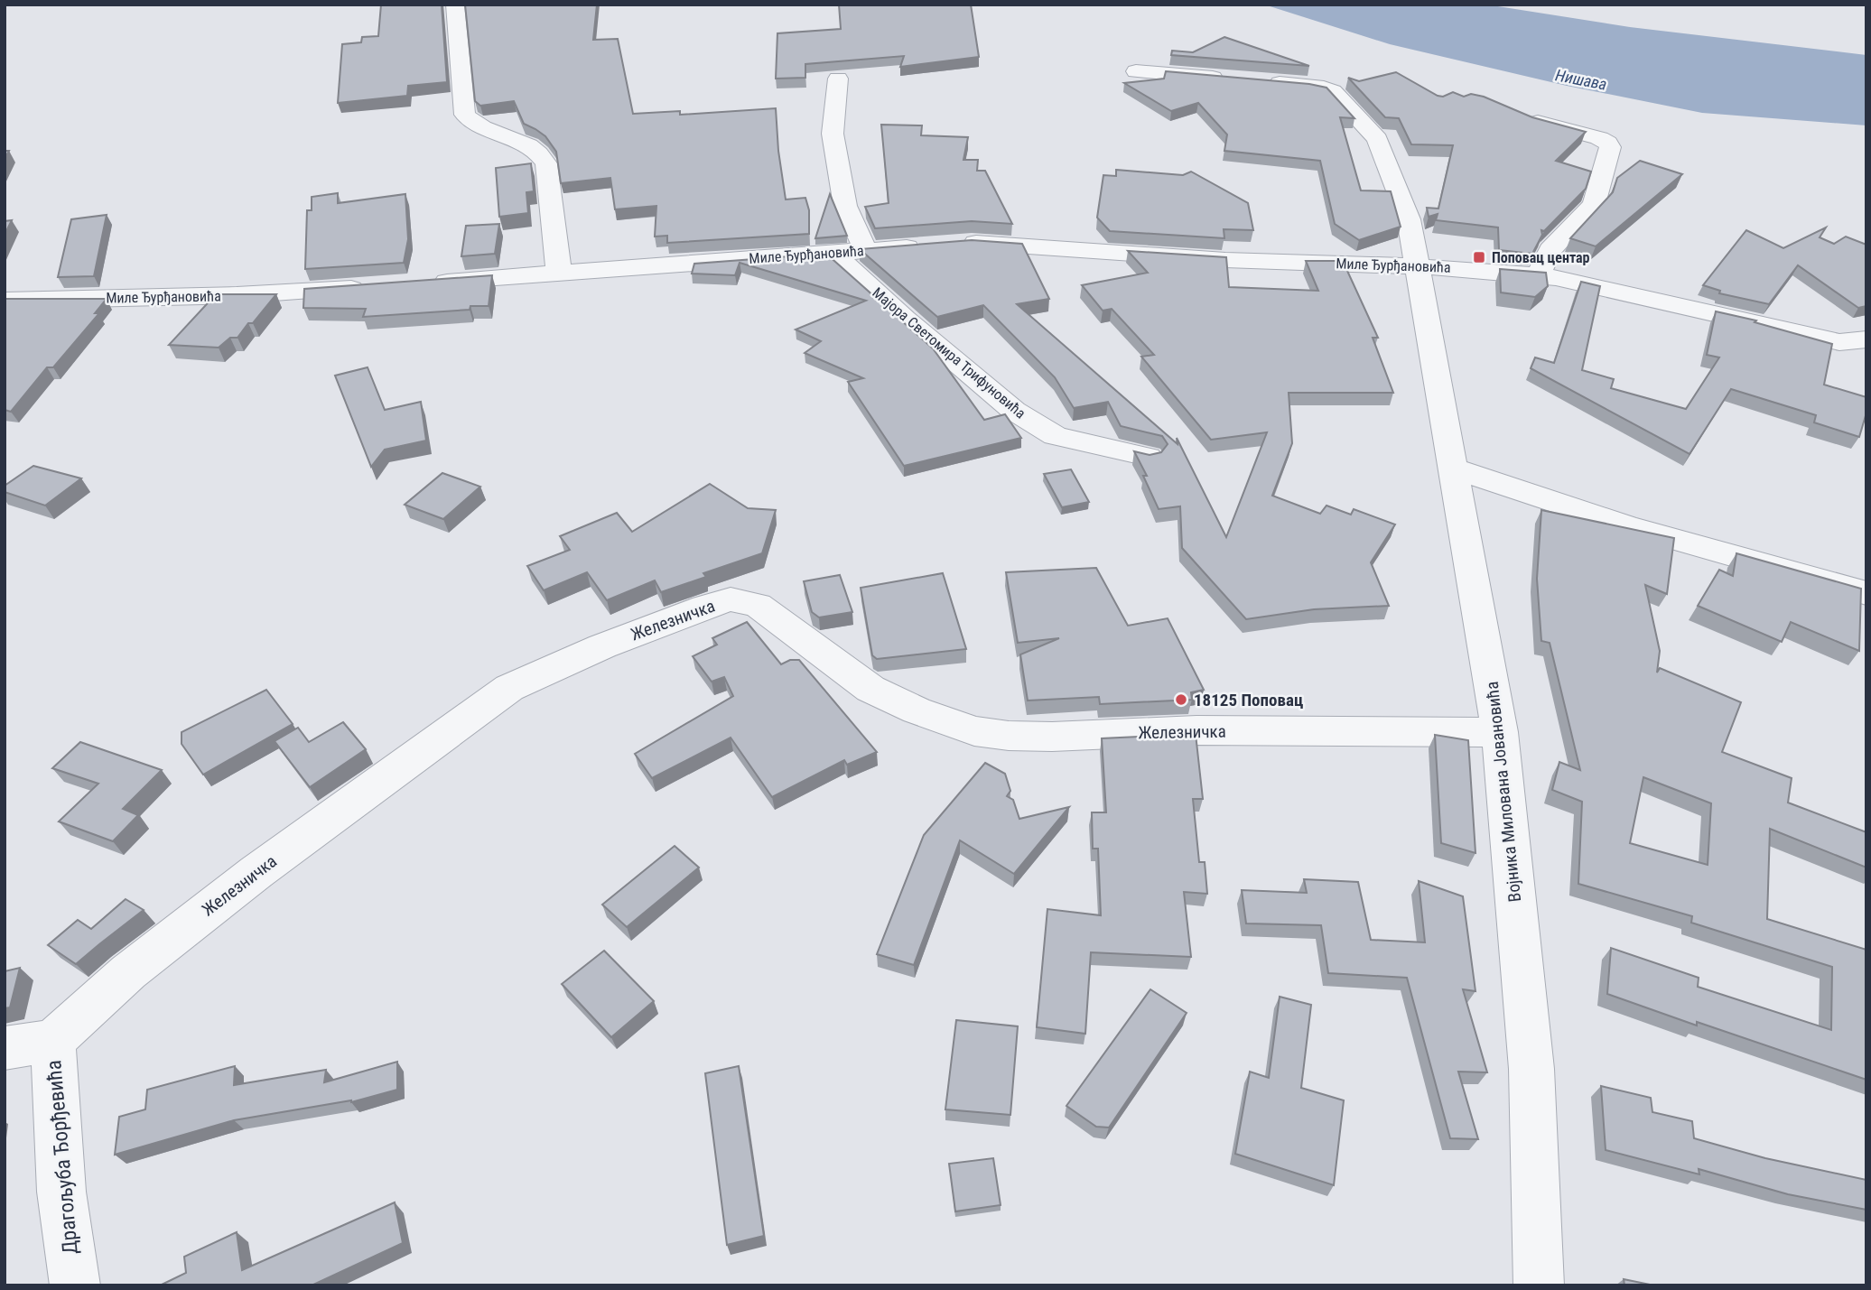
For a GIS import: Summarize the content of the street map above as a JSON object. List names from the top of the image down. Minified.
{"streets":{"street":["Миле Ђурђановића","Мајора Светомира Трифуновића","Железничка","Војника Милована Јовановића","Драгољуба Ђорђевића"]},"crossings":[["Миле Ђурђановића","Мајора Светомира Трифуновића"],["Миле Ђурђановића","Војника Милована Јовановића"],["Железничка","Војника Милована Јовановића"],["Железничка","Драгољуба Ђорђевића"]],"water":["Нишава"],"places":{"transit":["Поповац центар"],"other":["18125 Поповац"]}}
